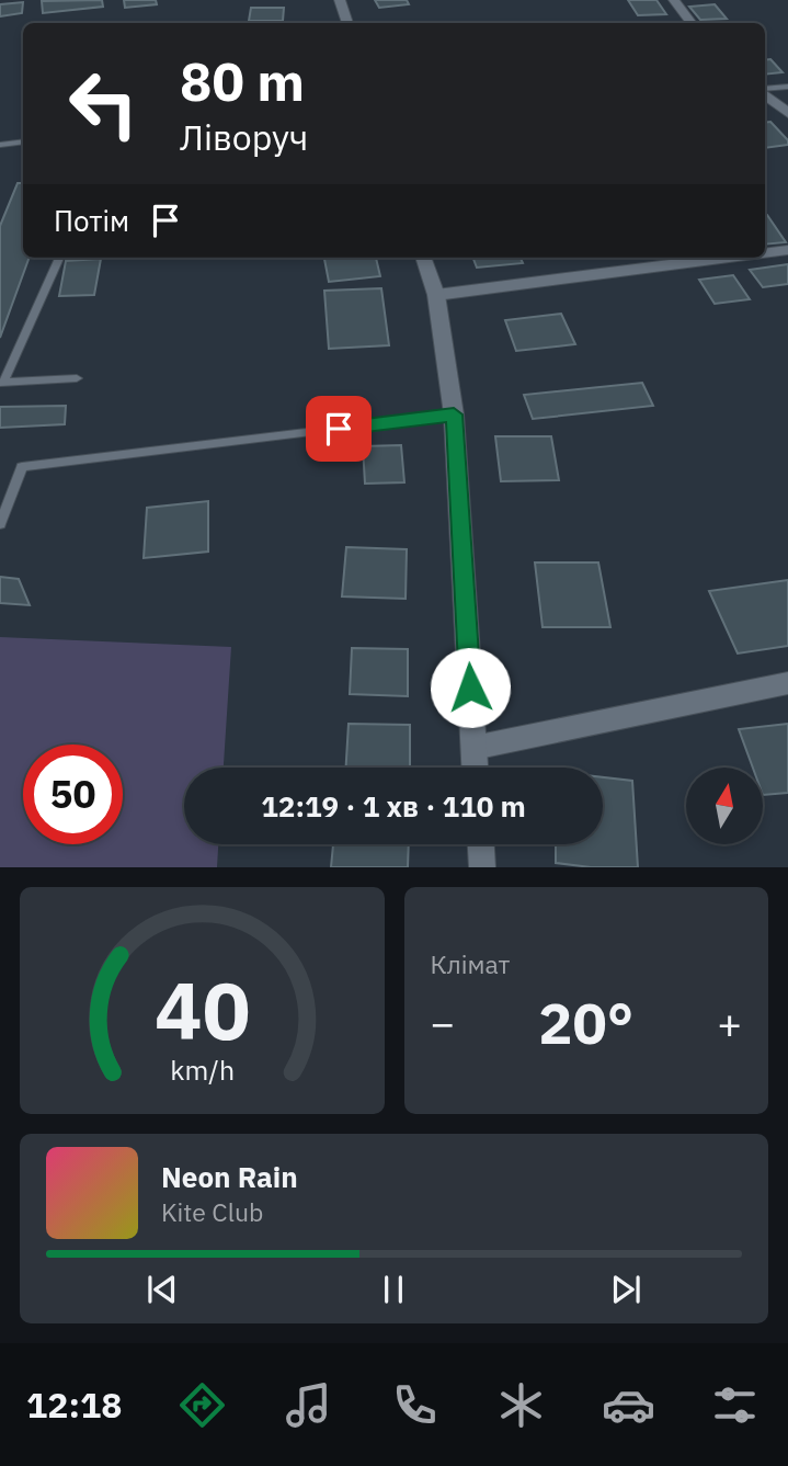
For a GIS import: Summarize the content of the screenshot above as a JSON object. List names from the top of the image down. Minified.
{"north":"top","page":{"turn":["80 m","Ліворуч"],"then":"Потім","limit":"50","trip":"12:19 · 1 хв · 110 m","tile":"Клімат","heat":["−","20°","+"],"song":["Neon Rain","Kite Club"],"tabs":"12:18","gauge":["40","km/h"]}}
